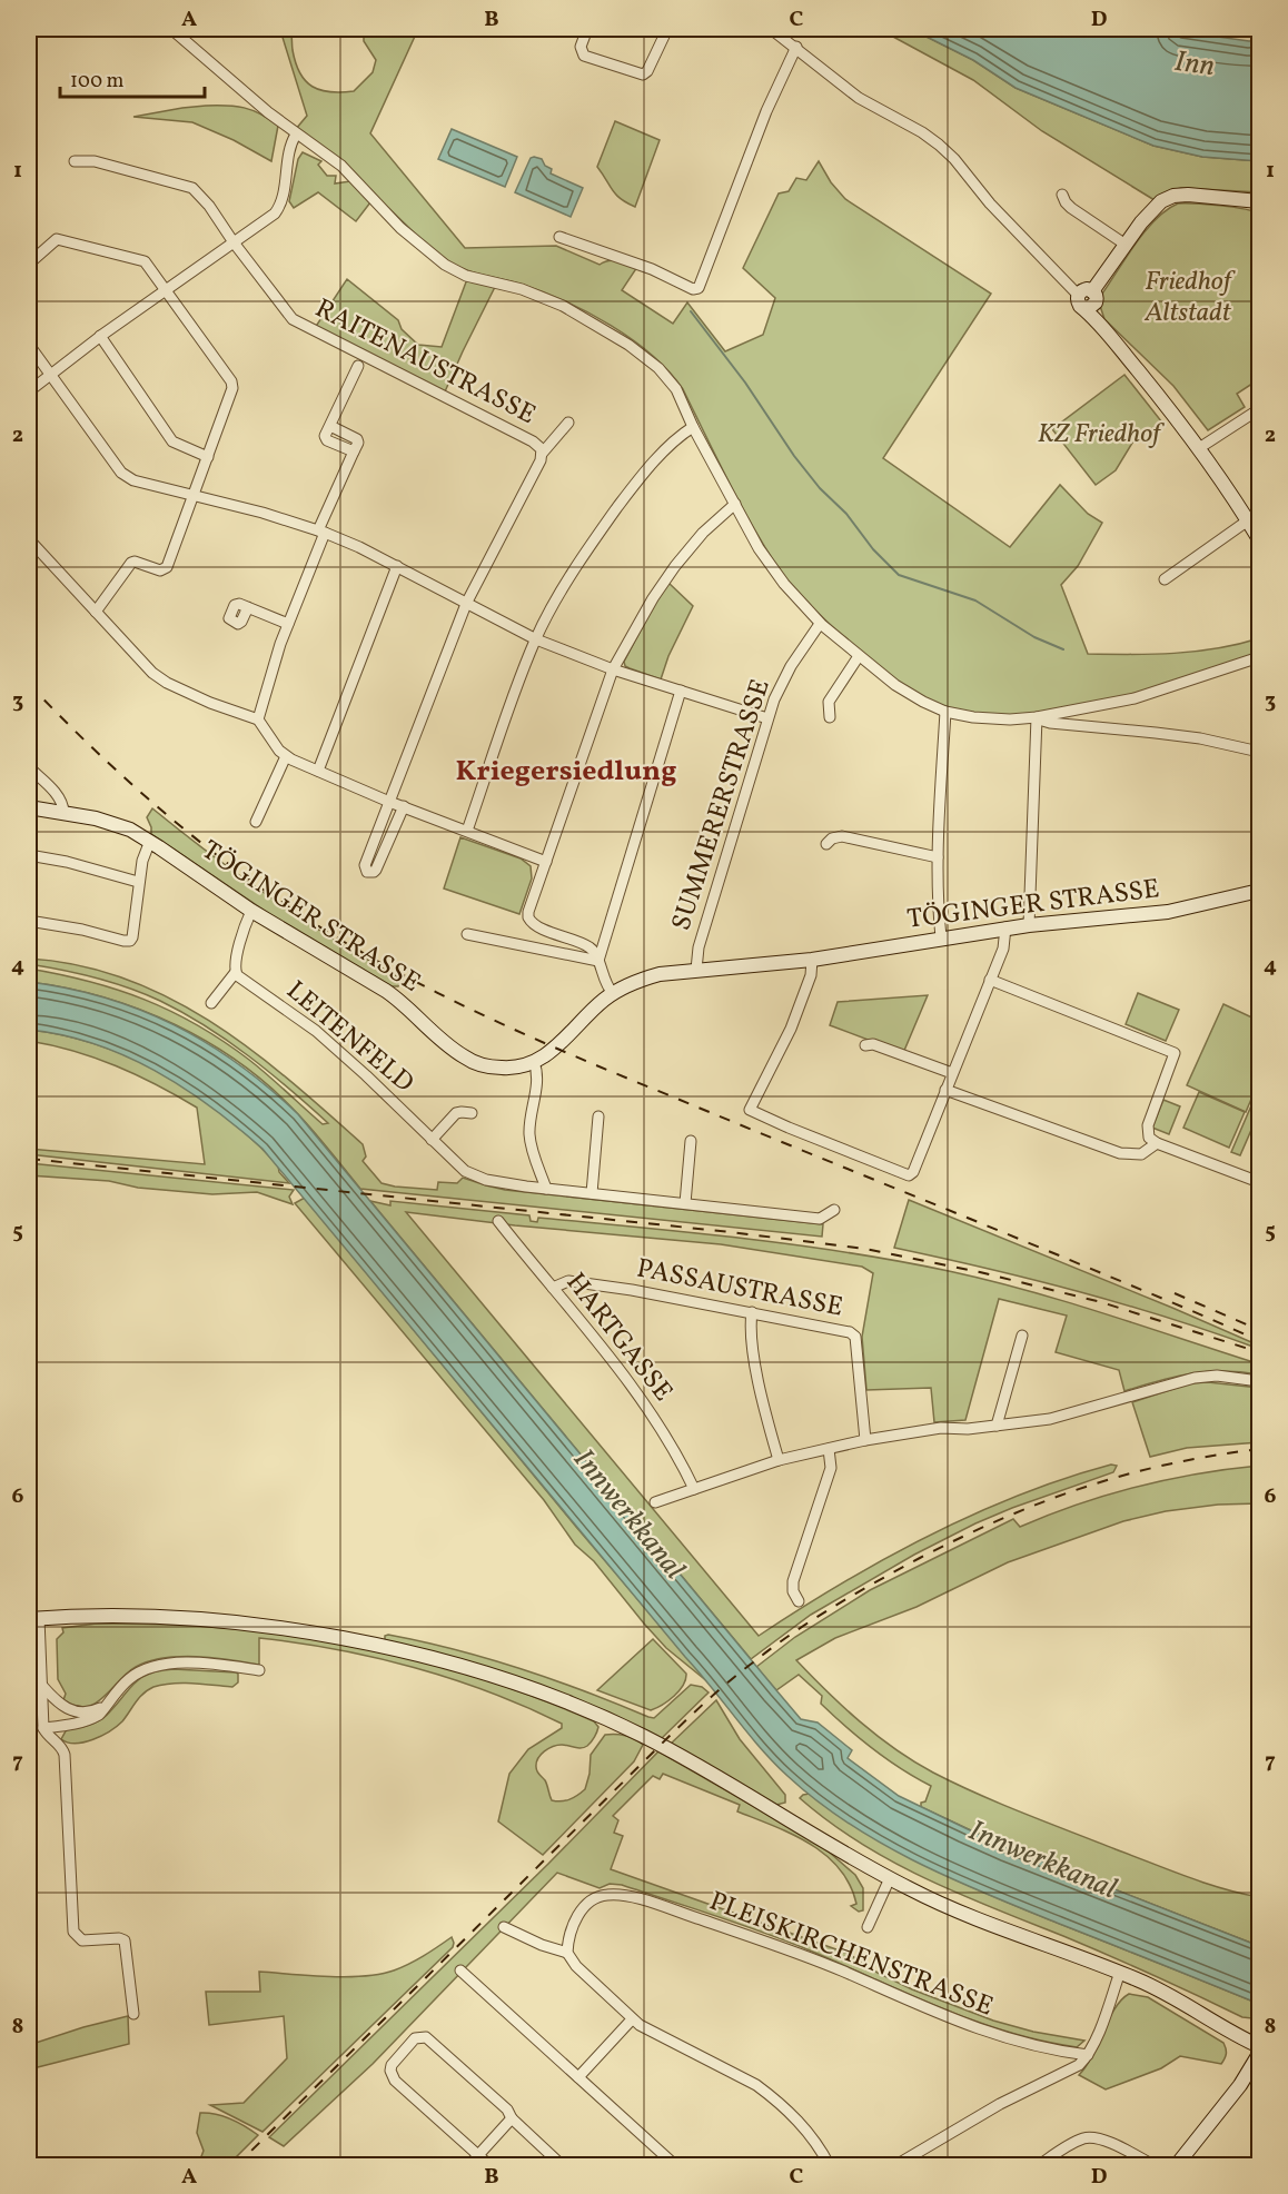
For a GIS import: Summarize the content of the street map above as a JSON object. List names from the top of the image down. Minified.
{"streets":{"street":["RAITENAUSTRASSE","SUMMERERSTRASSE","TÖGINGER STRASSE","LEITENFELD","PASSAUSTRASSE","HARTGASSE","PLEISKIRCHENSTRASSE"]},"crossings":[["SUMMERERSTRASSE","TÖGINGER STRASSE"],["PASSAUSTRASSE","HARTGASSE"]],"districts":["Kriegersiedlung"],"water":["Inn","Innwerkkanal"],"parks":["Friedhof Altstadt","KZ Friedhof"],"scale_bar":"100 m","grid":{"columns":["A","B","C","D"],"rows":["1","2","3","4","5","6","7","8"]}}
